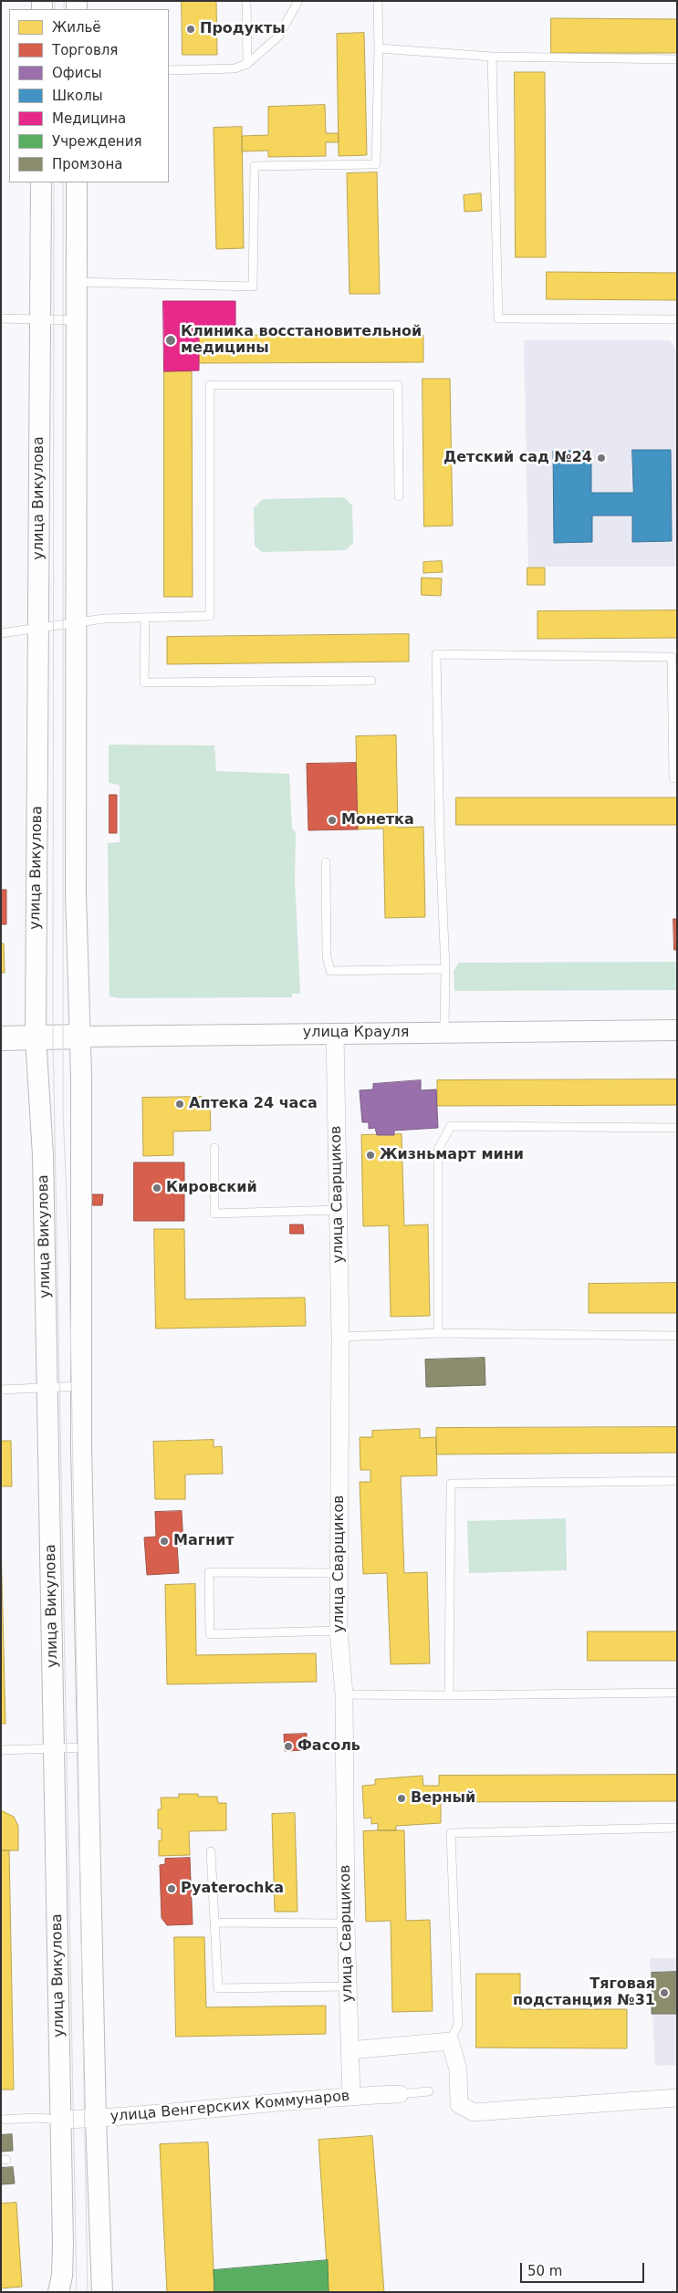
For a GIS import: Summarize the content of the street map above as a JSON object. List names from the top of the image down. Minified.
{"streets":{"main road":["улица Крауля"],"street":["улица Викулова","улица Сварщиков","улица Венгерских Коммунаров"]},"crossings":[["улица Викулова","улица Крауля"],["улица Викулова","улица Венгерских Коммунаров"],["улица Крауля","улица Сварщиков"],["улица Сварщиков","улица Венгерских Коммунаров"]],"places":["Продукты","Клиника восстановительной медицины","Детский сад №24","Монетка","Аптека 24 часа","Жизньмарт мини","Кировский","Магнит","Фасоль","Верный","Pyaterochka","Тяговая подстанция №31"],"legend":["Жильё","Торговля","Офисы","Школы","Медицина","Учреждения","Промзона"],"scale_bar":"50 m"}
